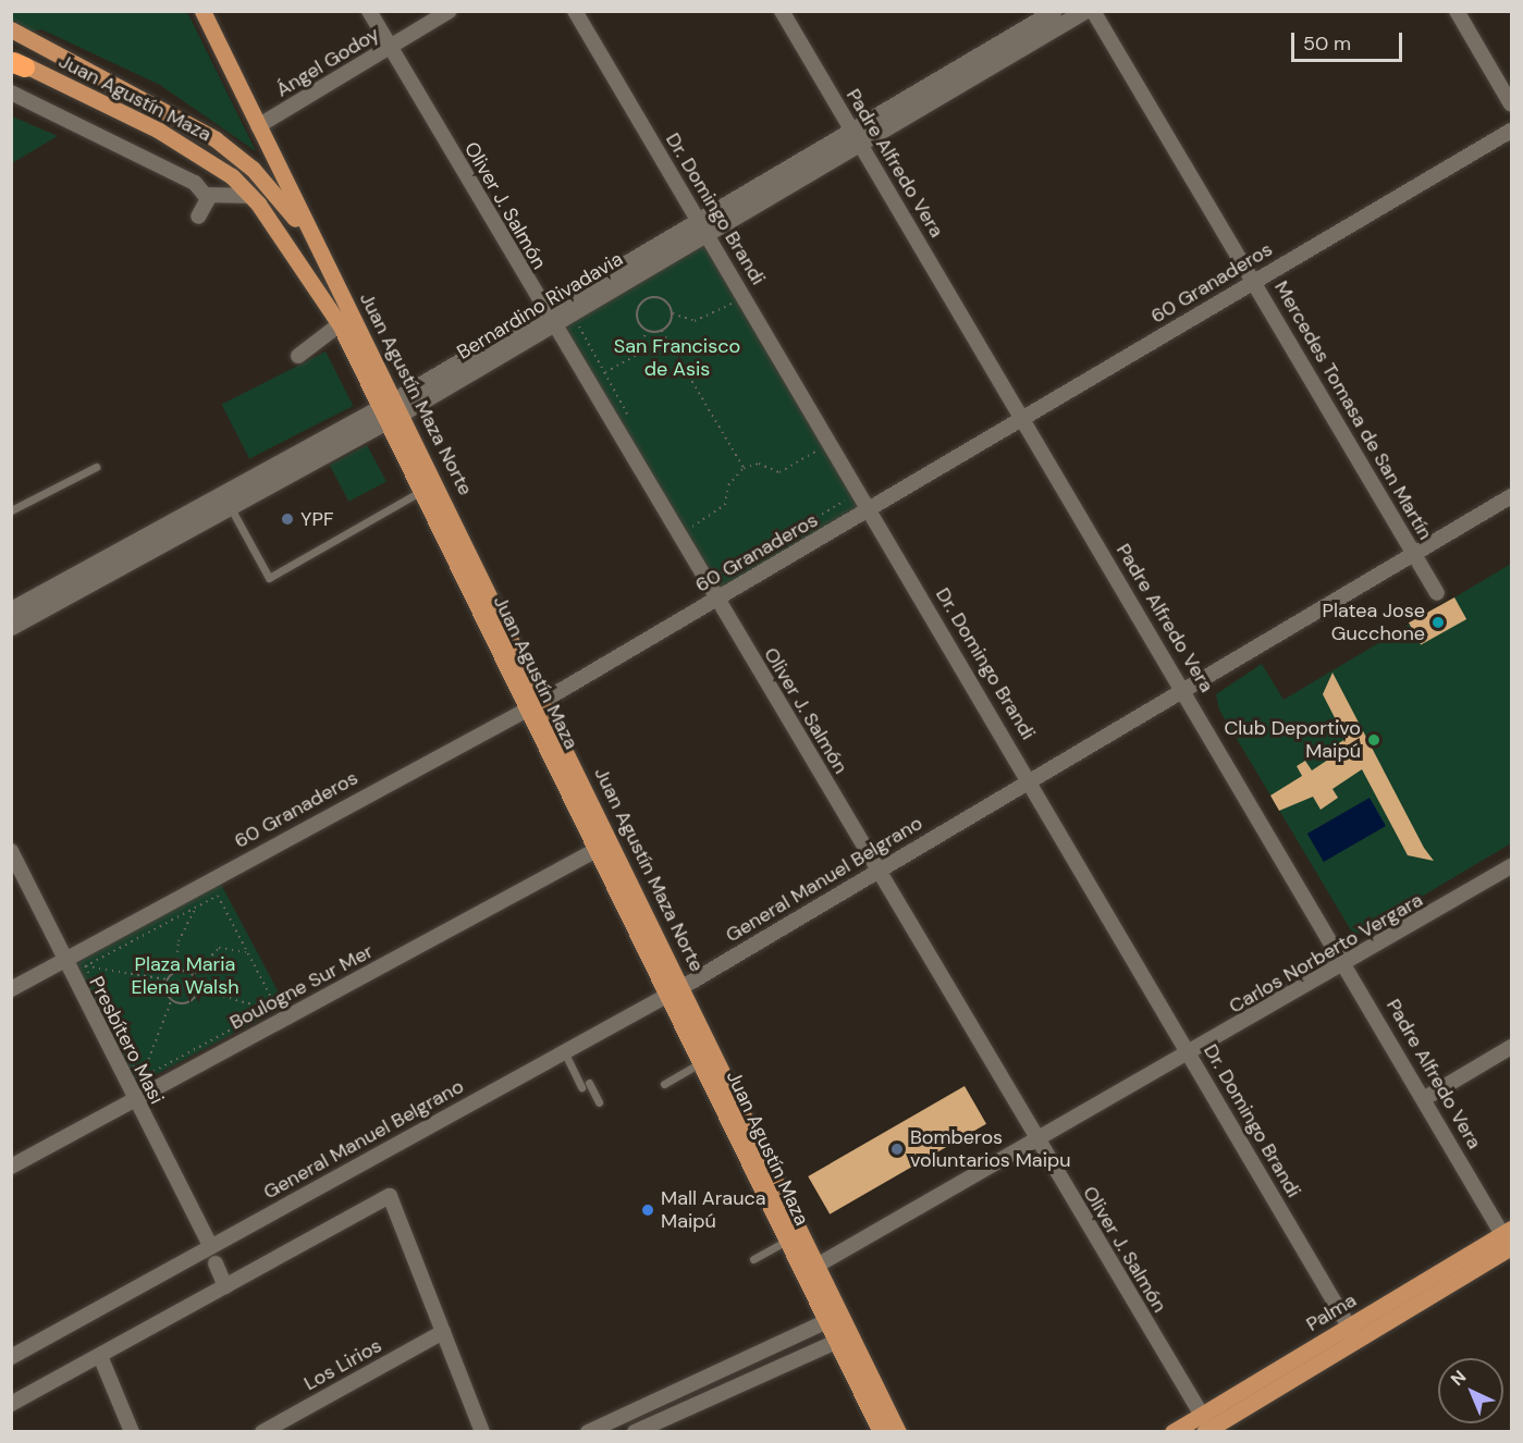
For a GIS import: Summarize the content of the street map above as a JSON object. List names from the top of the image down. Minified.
{"streets":{"main road":["Juan Agustín Maza","Juan Agustín Maza Norte","Palma"],"street":["Ángel Godoy","Padre Alfredo Vera","Oliver J. Salmón","Dr. Domingo Brandi","60 Granaderos","Bernardino Rivadavia","Mercedes Tomasa de San Martín","General Manuel Belgrano","Carlos Norberto Vergara","Boulogne Sur Mer","Presbítero Masi","Los Lirios"]},"crossings":[["Ángel Godoy","Oliver J. Salmón"],["Ángel Godoy","Juan Agustín Maza Norte"],["Juan Agustín Maza","60 Granaderos"],["Juan Agustín Maza","Bernardino Rivadavia"],["Juan Agustín Maza","Juan Agustín Maza Norte"],["Juan Agustín Maza","General Manuel Belgrano"],["Padre Alfredo Vera","60 Granaderos"],["Padre Alfredo Vera","Bernardino Rivadavia"],["Padre Alfredo Vera","General Manuel Belgrano"],["Padre Alfredo Vera","Carlos Norberto Vergara"],["Padre Alfredo Vera","Palma"],["Oliver J. Salmón","60 Granaderos"],["Oliver J. Salmón","Bernardino Rivadavia"],["Oliver J. Salmón","General Manuel Belgrano"],["Oliver J. Salmón","Carlos Norberto Vergara"],["Oliver J. Salmón","Palma"],["Dr. Domingo Brandi","60 Granaderos"],["Dr. Domingo Brandi","Bernardino Rivadavia"],["Dr. Domingo Brandi","General Manuel Belgrano"],["Dr. Domingo Brandi","Carlos Norberto Vergara"],["Dr. Domingo Brandi","Palma"],["60 Granaderos","Juan Agustín Maza Norte"],["60 Granaderos","Mercedes Tomasa de San Martín"],["60 Granaderos","Presbítero Masi"],["Bernardino Rivadavia","Juan Agustín Maza Norte"],["Juan Agustín Maza Norte","General Manuel Belgrano"],["Juan Agustín Maza Norte","Carlos Norberto Vergara"],["Juan Agustín Maza Norte","Boulogne Sur Mer"],["Mercedes Tomasa de San Martín","General Manuel Belgrano"],["General Manuel Belgrano","Presbítero Masi"],["Boulogne Sur Mer","Presbítero Masi"]],"parks":["San Francisco de Asis","Plaza Maria Elena Walsh"],"places":["YPF","Platea Jose Gucchone","Club Deportivo Maipú","Bomberos voluntarios Maipu","Mall Arauca Maipú"],"scale_bar":"50 m","north":"top left"}
